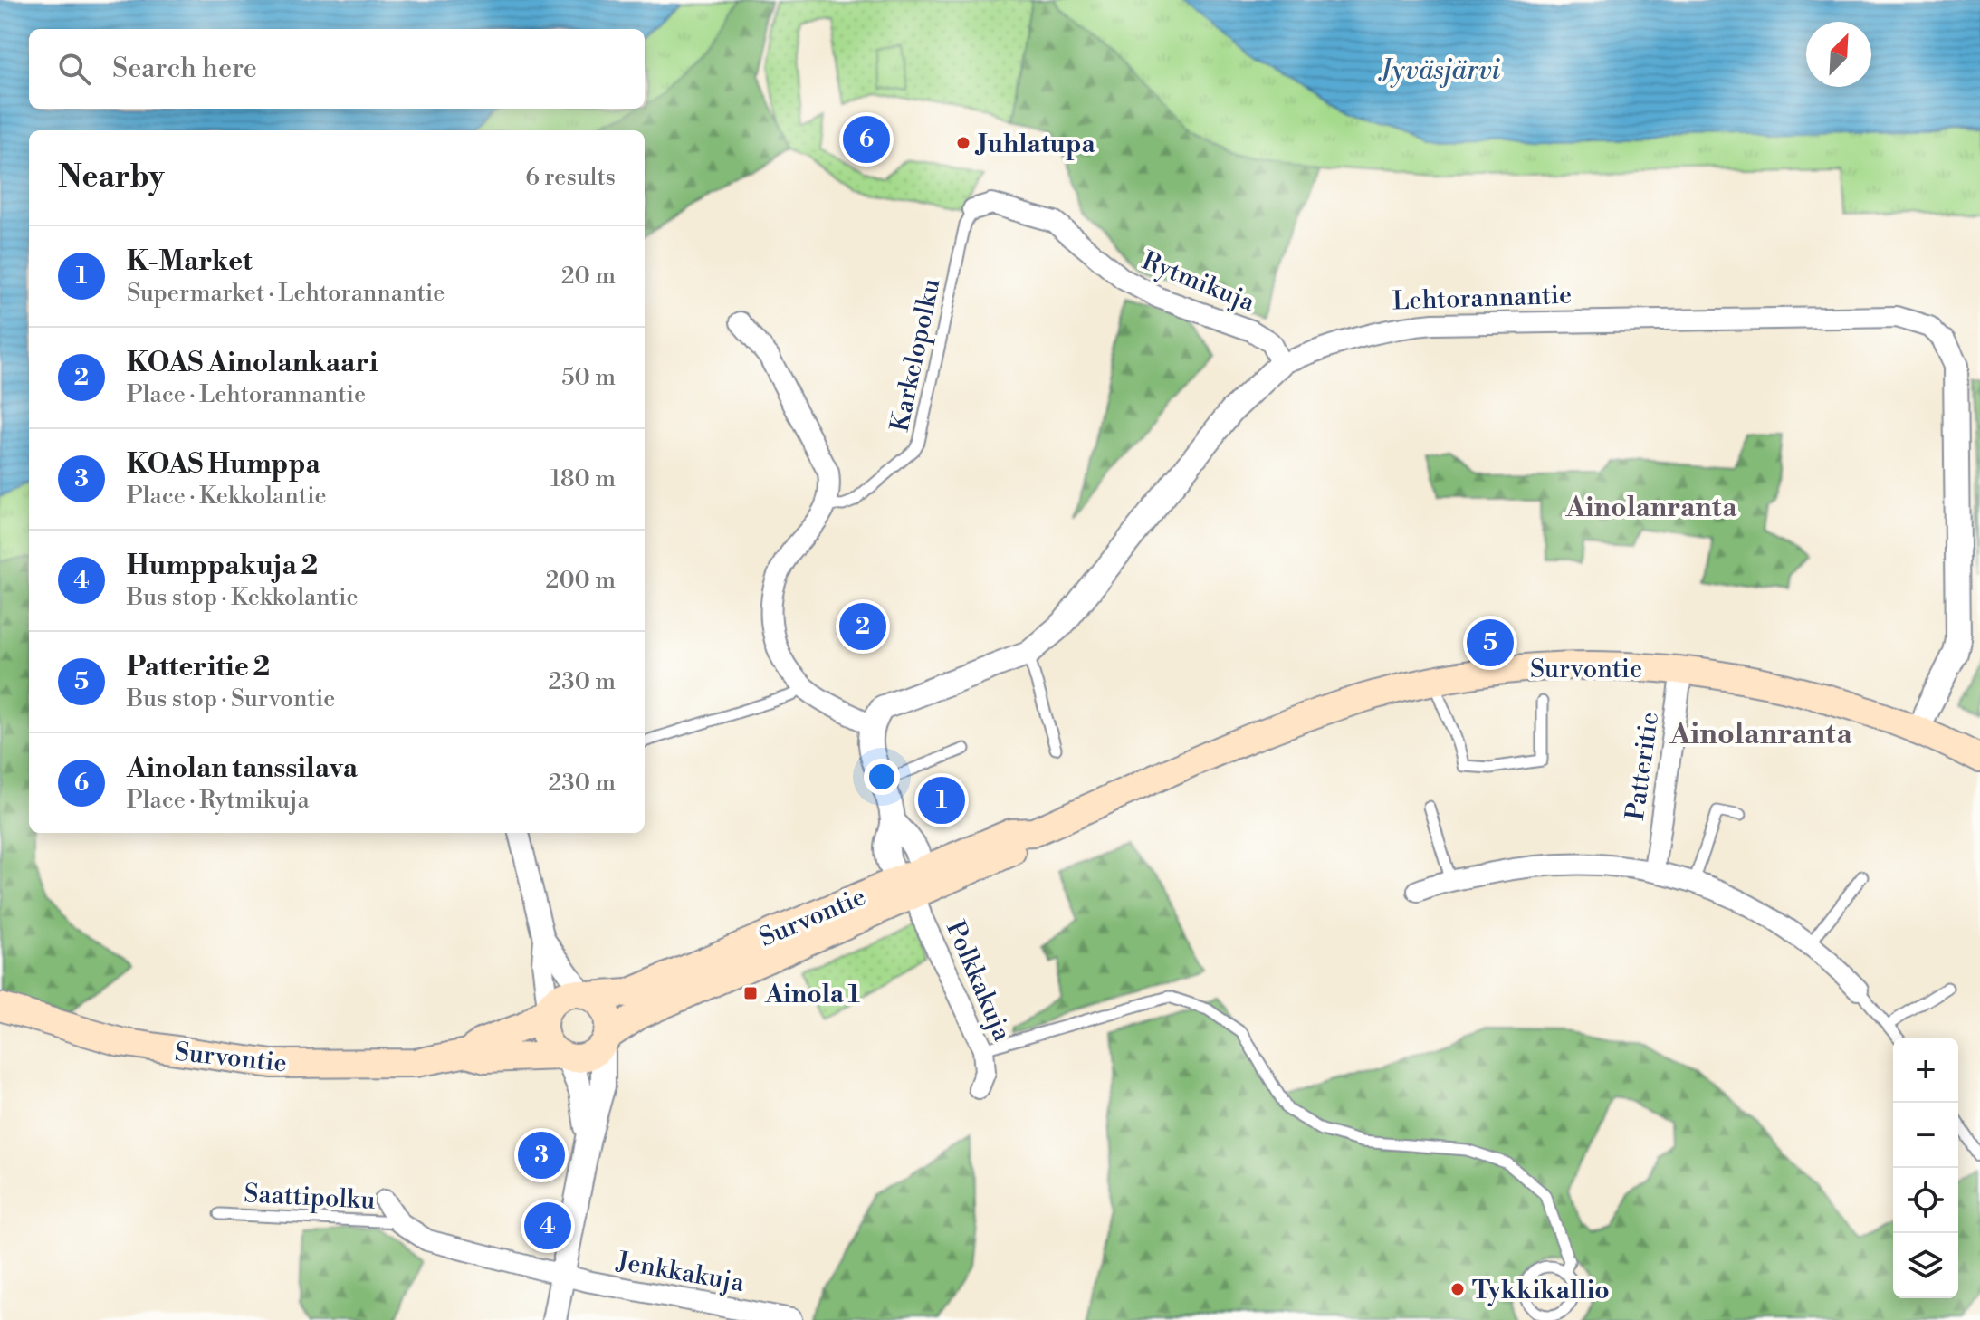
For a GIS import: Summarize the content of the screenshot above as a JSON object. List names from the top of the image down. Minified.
{"streets":{"main road":["Survontie"],"street":["Rytmikuja","Lehtorannantie","Patteritie","Polkkakuja","Jenkkakuja"],"lane":["Karkelopolku","Saattipolku"]},"crossings":[["Rytmikuja","Lehtorannantie"],["Rytmikuja","Karkelopolku"],["Lehtorannantie","Survontie"],["Survontie","Patteritie"],["Survontie","Polkkakuja"],["Saattipolku","Jenkkakuja"]],"districts":["Ainolanranta","Ainolanranta"],"water":["Jyväsjärvi"],"places":{"other":["Juhlatupa","Tykkikallio"],"transit":["Ainola 1"]},"north":"top right","page":{"search":"Search here","pins":["6","2","5","1","3","4"],"heading":["Nearby","6 results"],"list":[{"mark":"1","name":"K-Market","note":"Supermarket · Lehtorannantie","value":"20 m"},{"mark":"2","name":"KOAS Ainolankaari","note":"Place · Lehtorannantie","value":"50 m"},{"mark":"3","name":"KOAS Humppa","note":"Place · Kekkolantie","value":"180 m"},{"mark":"4","name":"Humppakuja 2","note":"Bus stop · Kekkolantie","value":"200 m"},{"mark":"5","name":"Patteritie 2","note":"Bus stop · Survontie","value":"230 m"},{"mark":"6","name":"Ainolan tanssilava","note":"Place · Rytmikuja","value":"230 m"}],"map_buttons":["+","−"]}}
